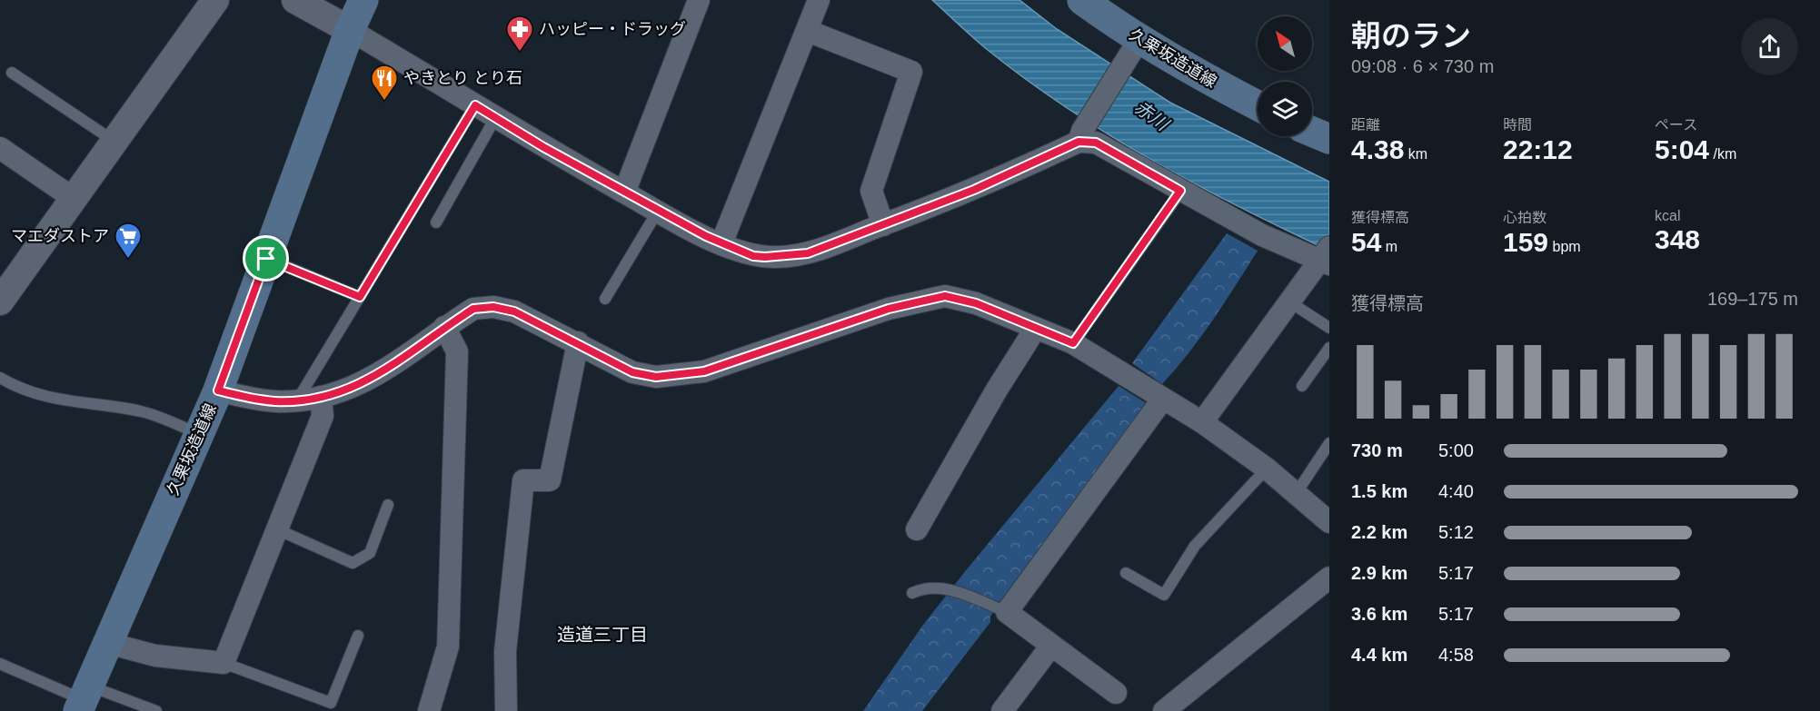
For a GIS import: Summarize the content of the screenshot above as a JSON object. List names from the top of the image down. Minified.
{"streets":{"main road":["久栗坂造道線"]},"districts":["造道三丁目"],"water":["赤川"],"places":{"pharmacy":["ハッピー・ドラッグ"],"restaurant":["やきとり とり石"],"supermarket":["マエダストア"]},"north":"top left","page":{"heading":["朝のラン","09:08 · 6 × 730 m"],"stats":[["距離","4.38 km"],["時間","22:12"],["ペース","5:04 /km"],["獲得標高","54 m"],["心拍数","159 bpm"],["kcal","348"]],"chart":["獲得標高","169–175 m"],"list":[{"name":"730 m","note":"5:00"},{"name":"1.5 km","note":"4:40"},{"name":"2.2 km","note":"5:12"},{"name":"2.9 km","note":"5:17"},{"name":"3.6 km","note":"5:17"},{"name":"4.4 km","note":"4:58"}]}}
